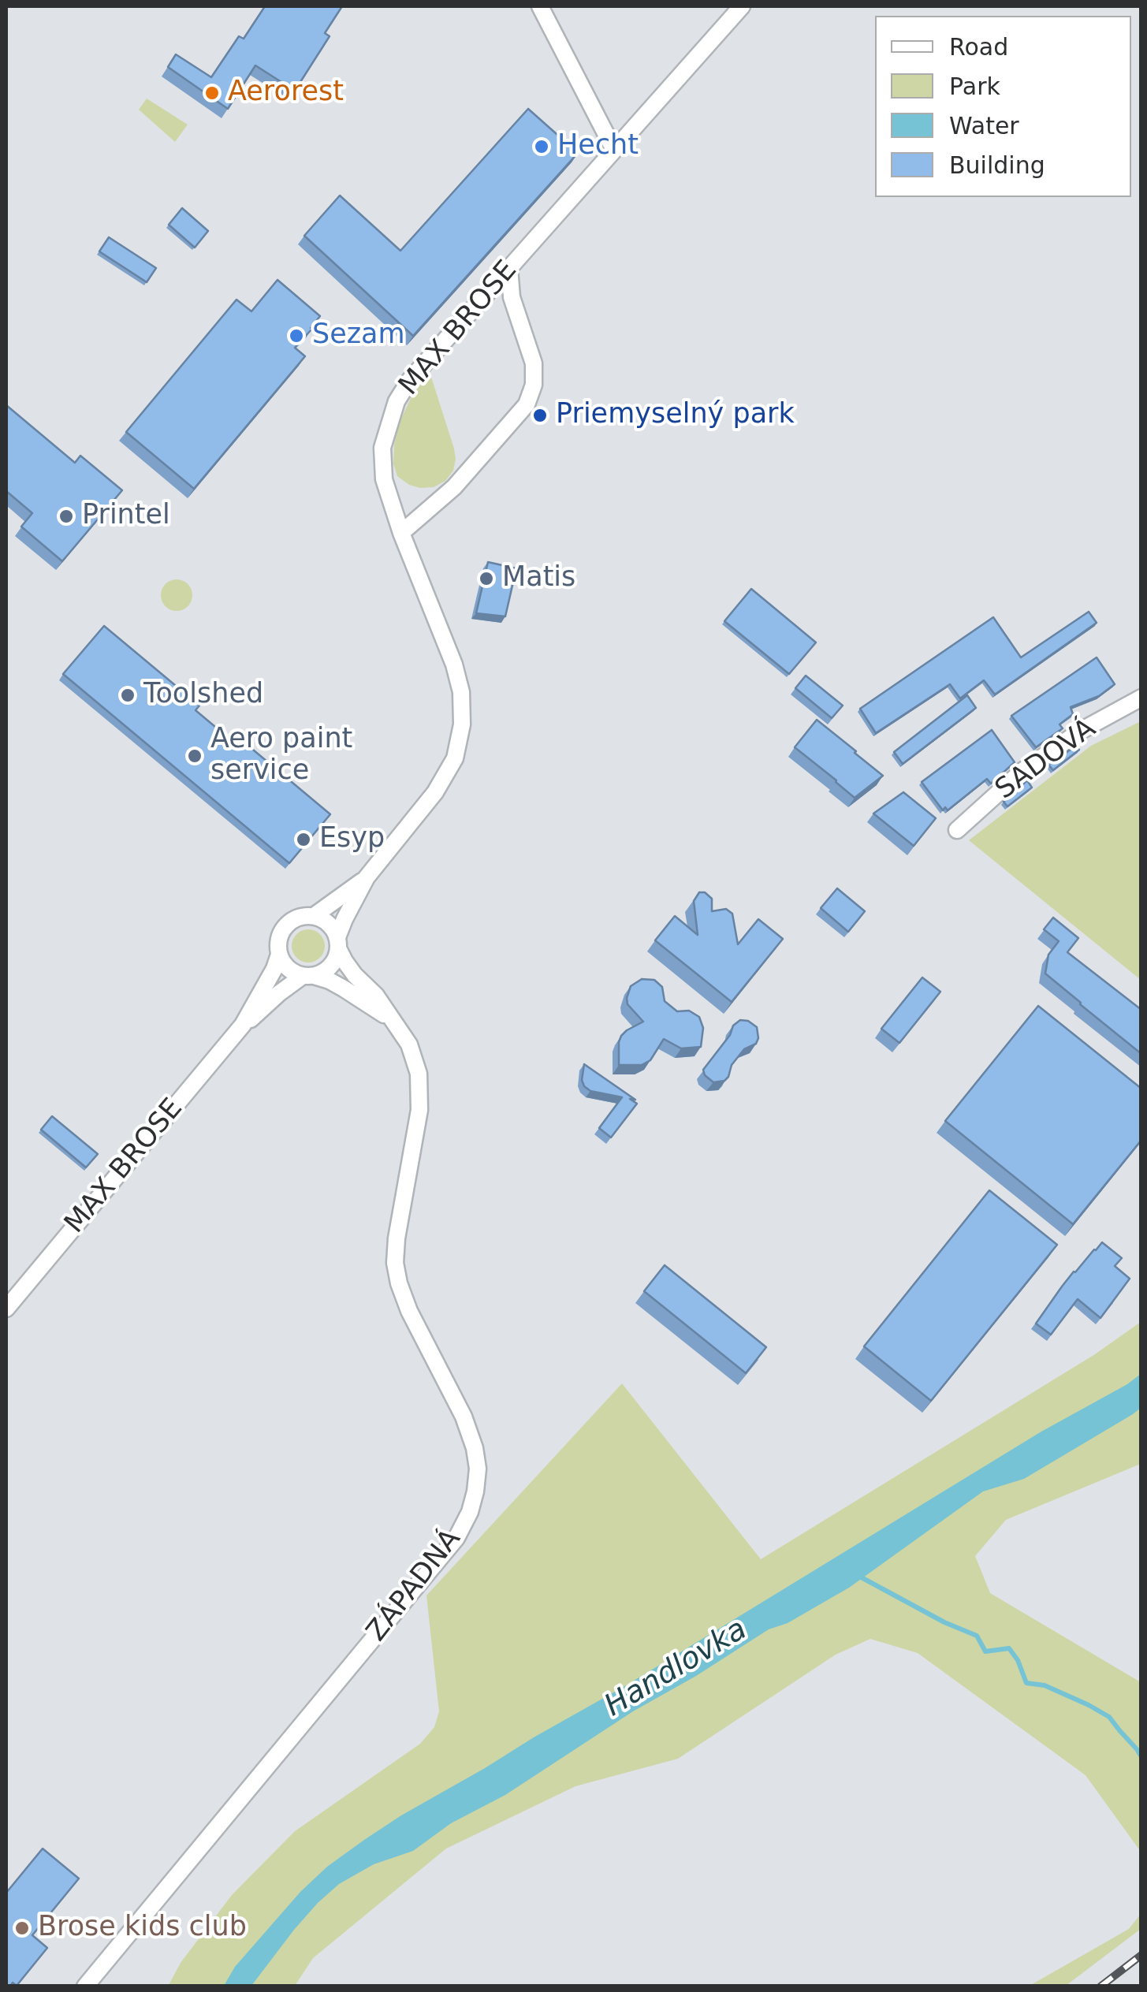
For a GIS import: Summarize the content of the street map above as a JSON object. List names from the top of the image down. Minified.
{"streets":{"street":["MAX BROSE","SADOVÁ","ZÁPADNÁ"]},"crossings":[["MAX BROSE","ZÁPADNÁ"]],"water":["Handlovka"],"places":["Aerorest","Hecht","Sezam","Priemyselný park","Printel","Matis","Toolshed","Aero paint service","Esyp","Brose kids club"],"legend":["Road","Park","Water","Building"]}
